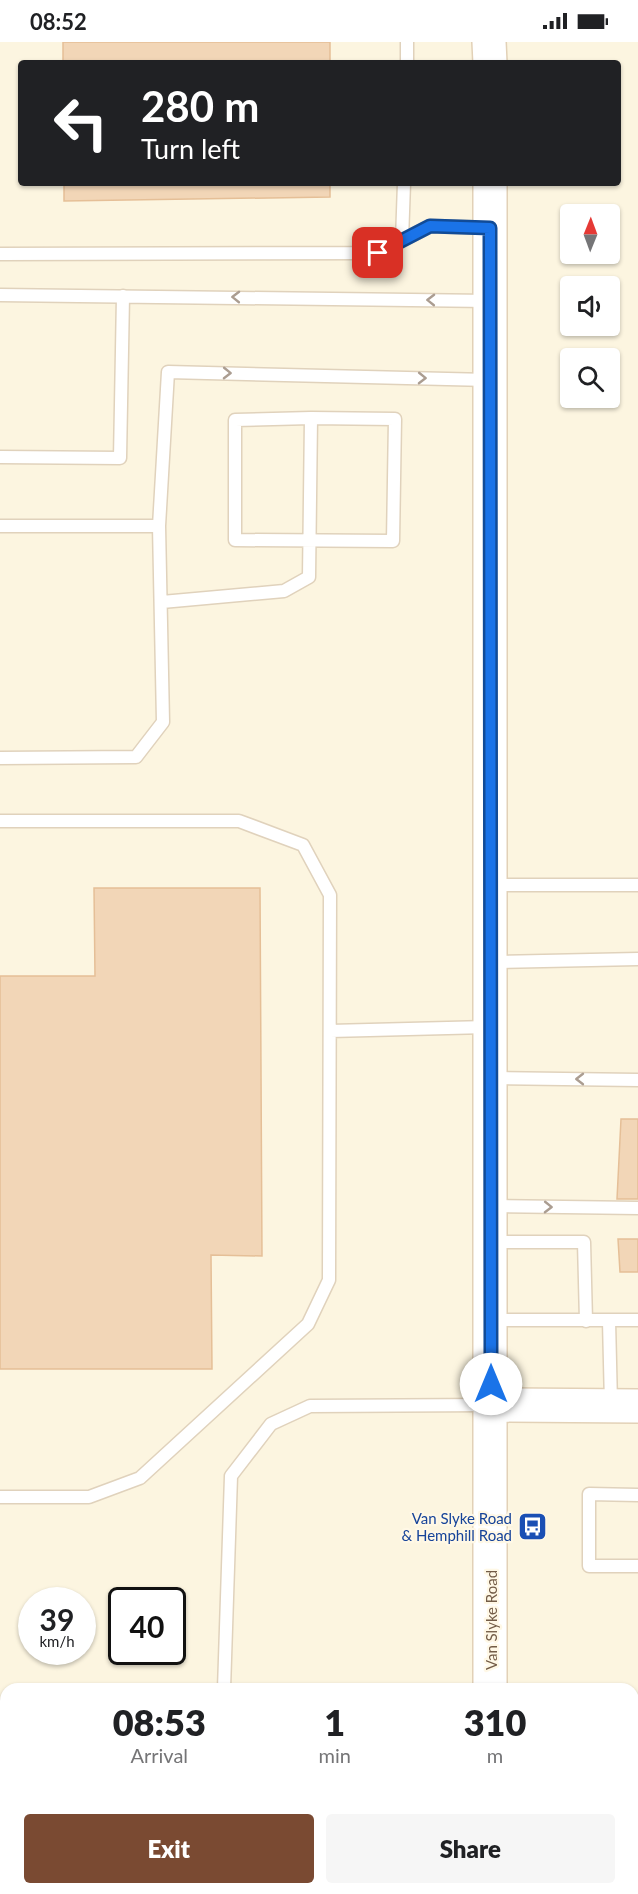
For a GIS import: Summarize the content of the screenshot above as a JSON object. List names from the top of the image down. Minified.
{"streets":{"street":["Van Slyke Road"]},"places":{"bus stop":["Van Slyke Road & Hemphill Road"]},"north":"top","page":{"status":"08:52","turn":["280 m","Turn left"],"speed":"39 km/h","limit":"40","eta":["08:53","Arrival","1","min","310","m"],"buttons":["Exit","Share"]}}
